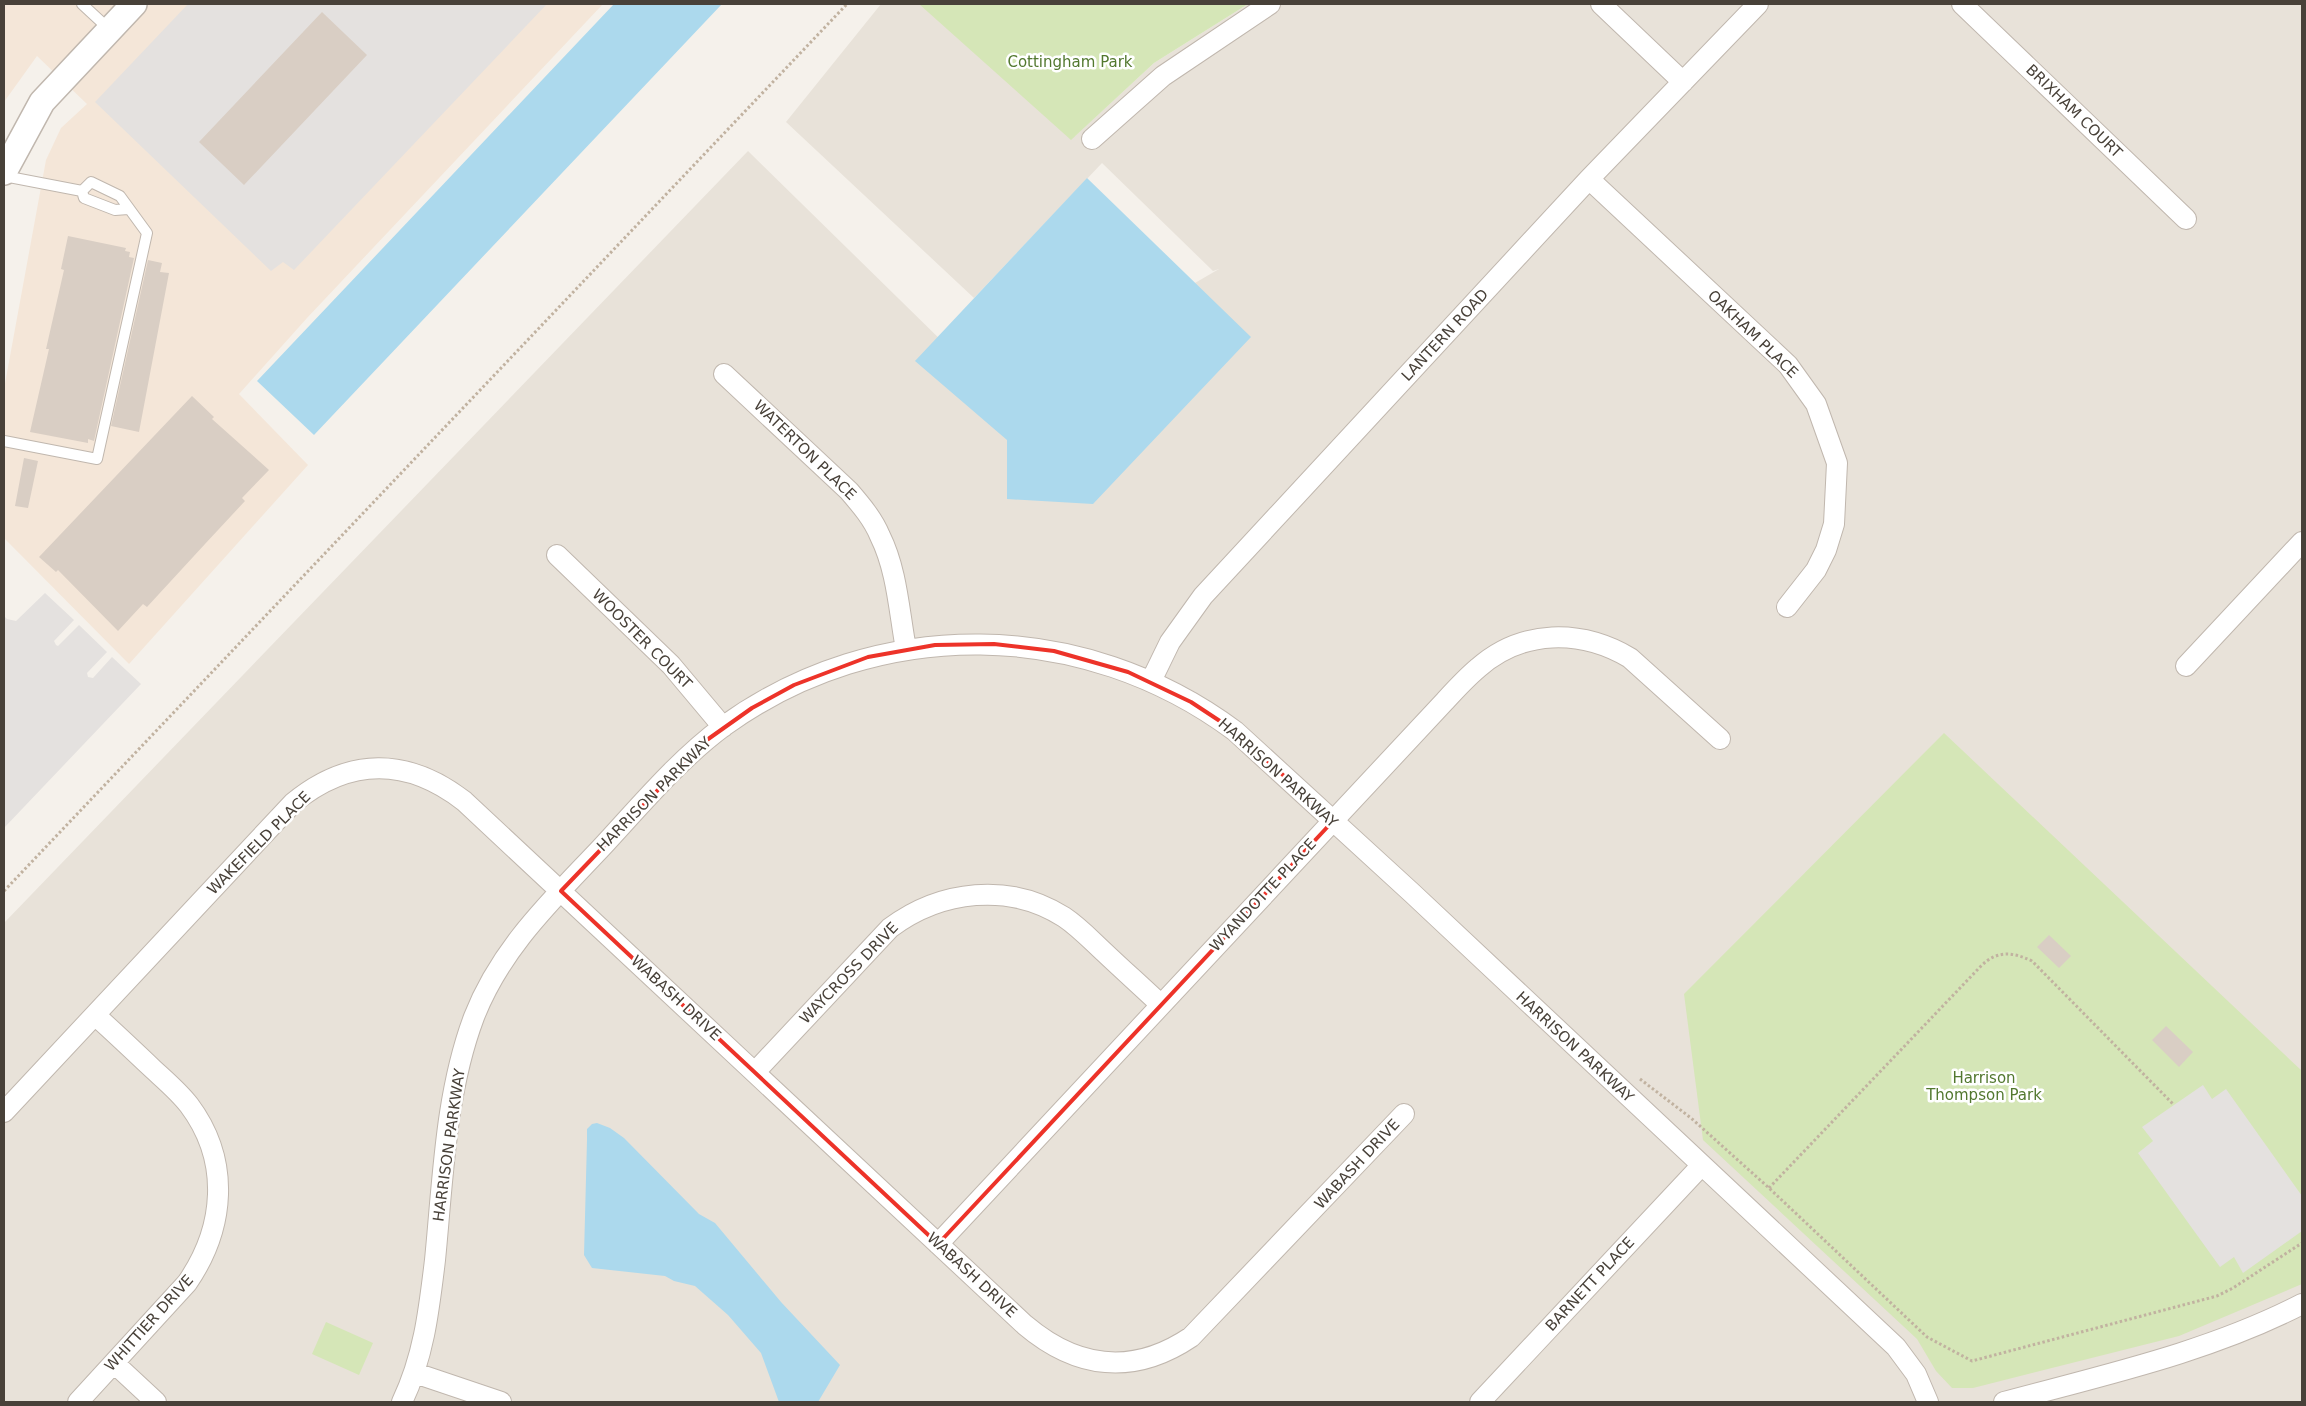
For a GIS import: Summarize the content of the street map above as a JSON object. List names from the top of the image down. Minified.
{"streets":{"street":["BRIXHAM COURT","OAKHAM PLACE","LANTERN ROAD","WATERTON PLACE","WOOSTER COURT","HARRISON PARKWAY","WAKEFIELD PLACE","WYANDOTTE PLACE","WAYCROSS DRIVE","WABASH DRIVE","BARNETT PLACE","WHITTIER DRIVE"]},"crossings":[["OAKHAM PLACE","LANTERN ROAD"],["LANTERN ROAD","HARRISON PARKWAY"],["WATERTON PLACE","HARRISON PARKWAY"],["WOOSTER COURT","HARRISON PARKWAY"],["HARRISON PARKWAY","WAKEFIELD PLACE"],["HARRISON PARKWAY","WYANDOTTE PLACE"],["HARRISON PARKWAY","WABASH DRIVE"],["HARRISON PARKWAY","BARNETT PLACE"],["WAKEFIELD PLACE","WABASH DRIVE"],["WAKEFIELD PLACE","WHITTIER DRIVE"],["WYANDOTTE PLACE","WAYCROSS DRIVE"],["WYANDOTTE PLACE","WABASH DRIVE"],["WAYCROSS DRIVE","WABASH DRIVE"]],"parks":["Cottingham Park","Harrison Thompson Park"]}
